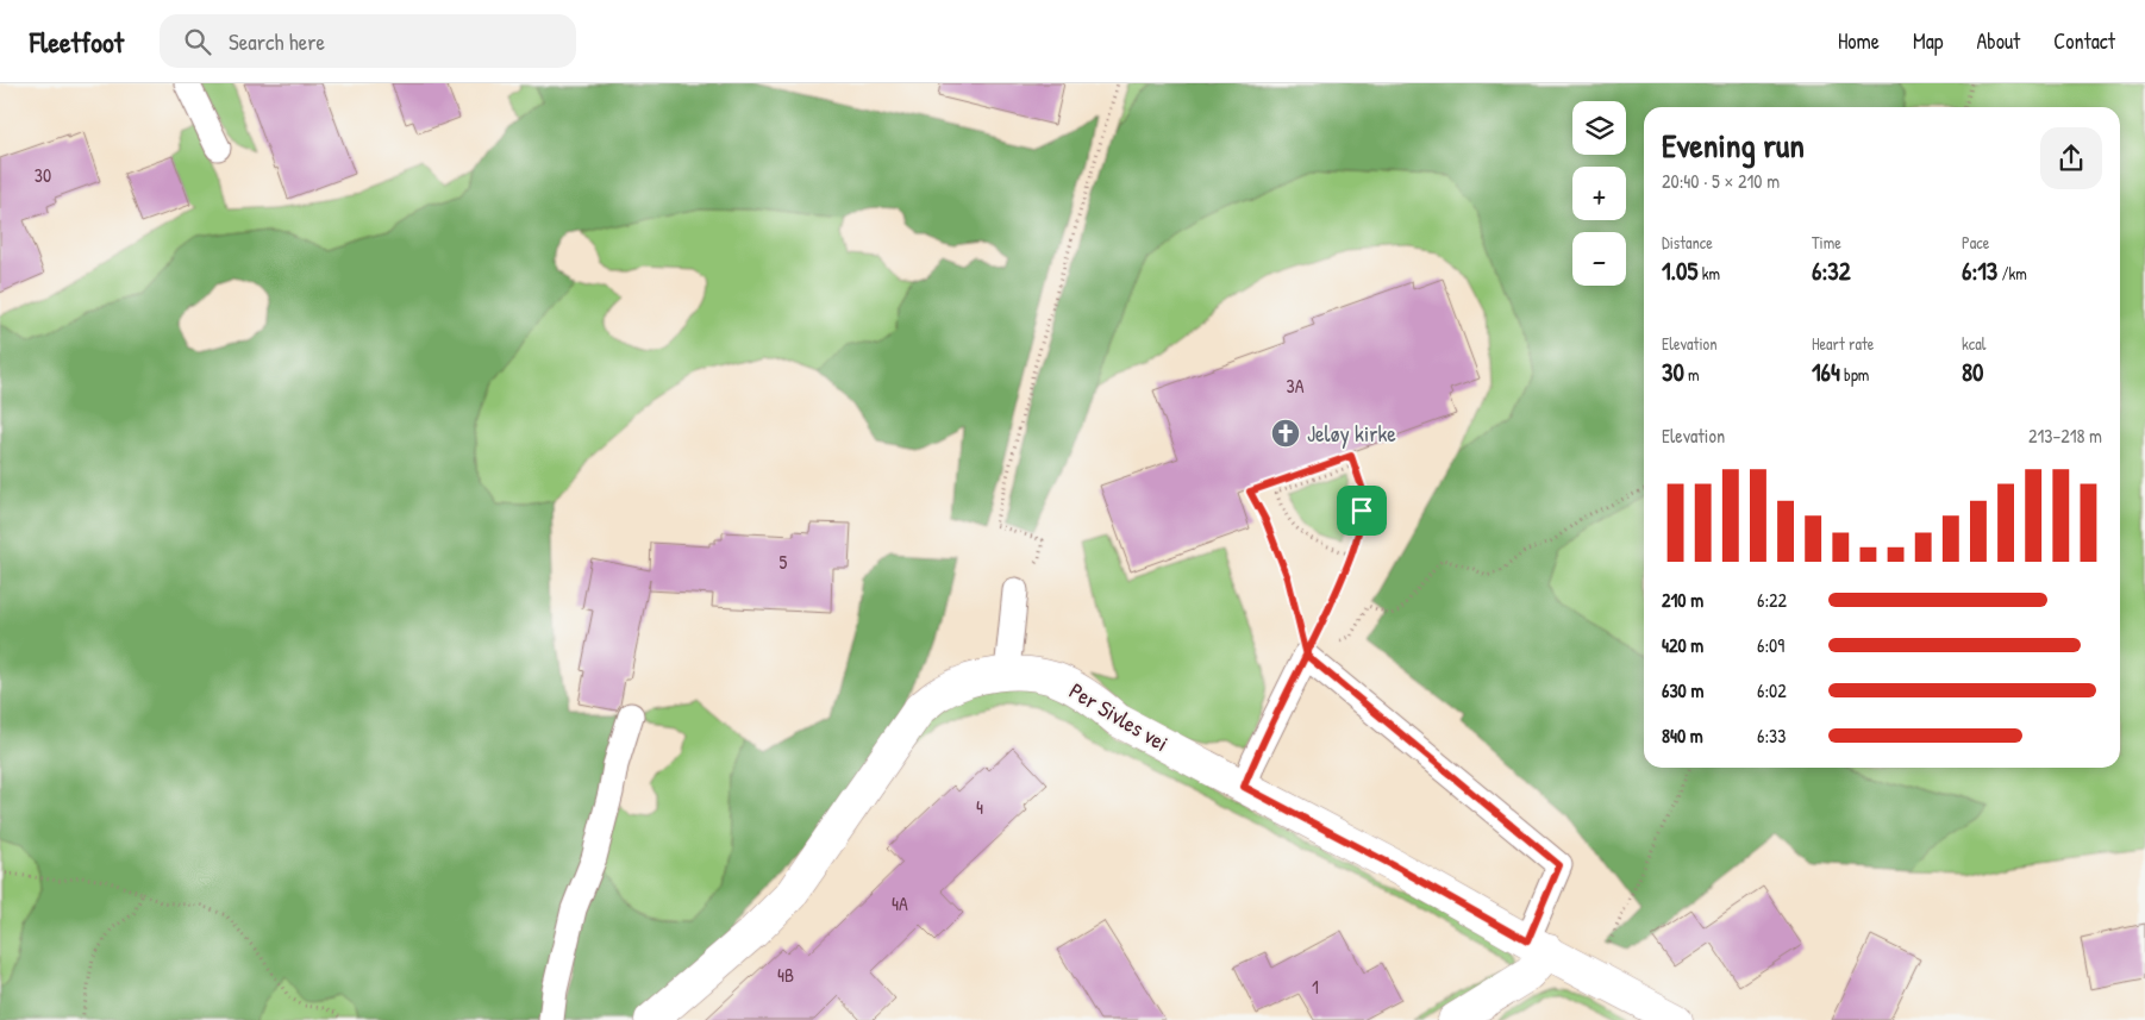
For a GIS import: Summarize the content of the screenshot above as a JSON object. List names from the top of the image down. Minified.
{"streets":{"street":["Per Sivles vei"]},"places":{"church":["Jeløy kirke"]},"house_numbers":["30","3A","5","4","4A","4B","1"],"page":{"header":"Fleetfoot","search":"Search here","nav":["Home","Map","About","Contact"],"map_buttons":["+","−"],"heading":["Evening run","20:40 · 5 × 210 m"],"stats":[["Distance","1.05 km"],["Time","6:32"],["Pace","6:13 /km"],["Elevation","30 m"],["Heart rate","164 bpm"],["kcal","80"]],"chart":["Elevation","213–218 m"],"list":[{"name":"210 m","note":"6:22"},{"name":"420 m","note":"6:09"},{"name":"630 m","note":"6:02"},{"name":"840 m","note":"6:33"}]}}
